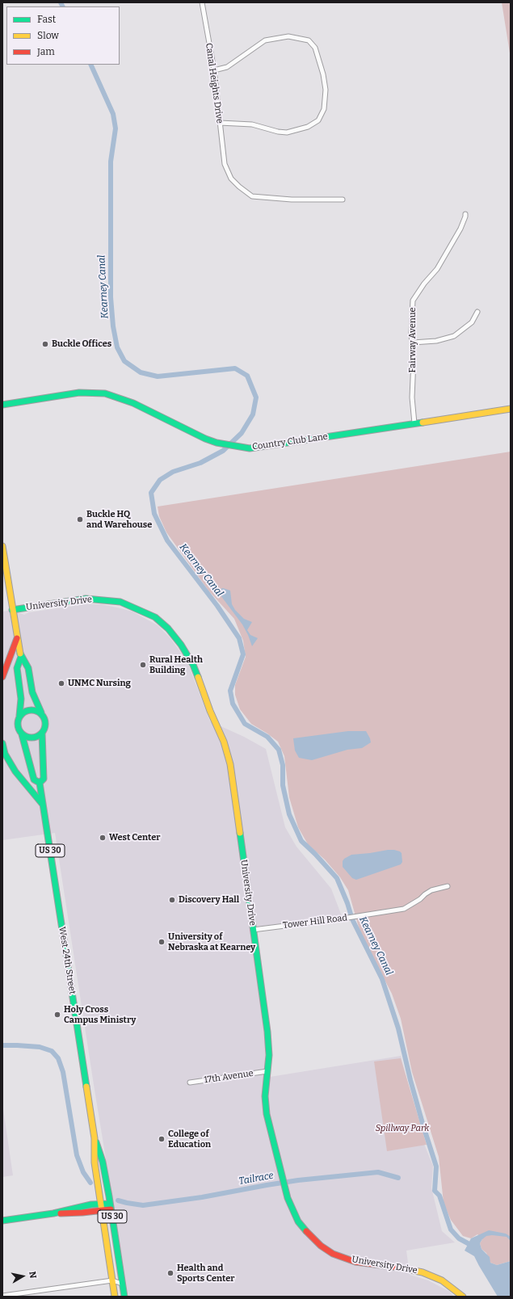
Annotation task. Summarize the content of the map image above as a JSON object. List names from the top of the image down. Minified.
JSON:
{"streets":{"street":["Canal Heights Drive","Fairway Avenue","Country Club Lane","University Drive","US 30","Tower Hill Road","West 24th Street","17th Avenue"]},"crossings":[["Fairway Avenue","Country Club Lane"],["University Drive","US 30"],["University Drive","Tower Hill Road"],["University Drive","17th Avenue"],["US 30","West 24th Street"]],"water":["Kearney Canal","Tailrace"],"parks":["Spillway Park"],"places":["Buckle Offices","Buckle HQ and Warehouse","Rural Health Building","UNMC Nursing","West Center","Discovery Hall","University of Nebraska at Kearney","Holy Cross Campus Ministry","College of Education","Health and Sports Center"],"legend":["Fast","Slow","Jam"],"north":"right"}
